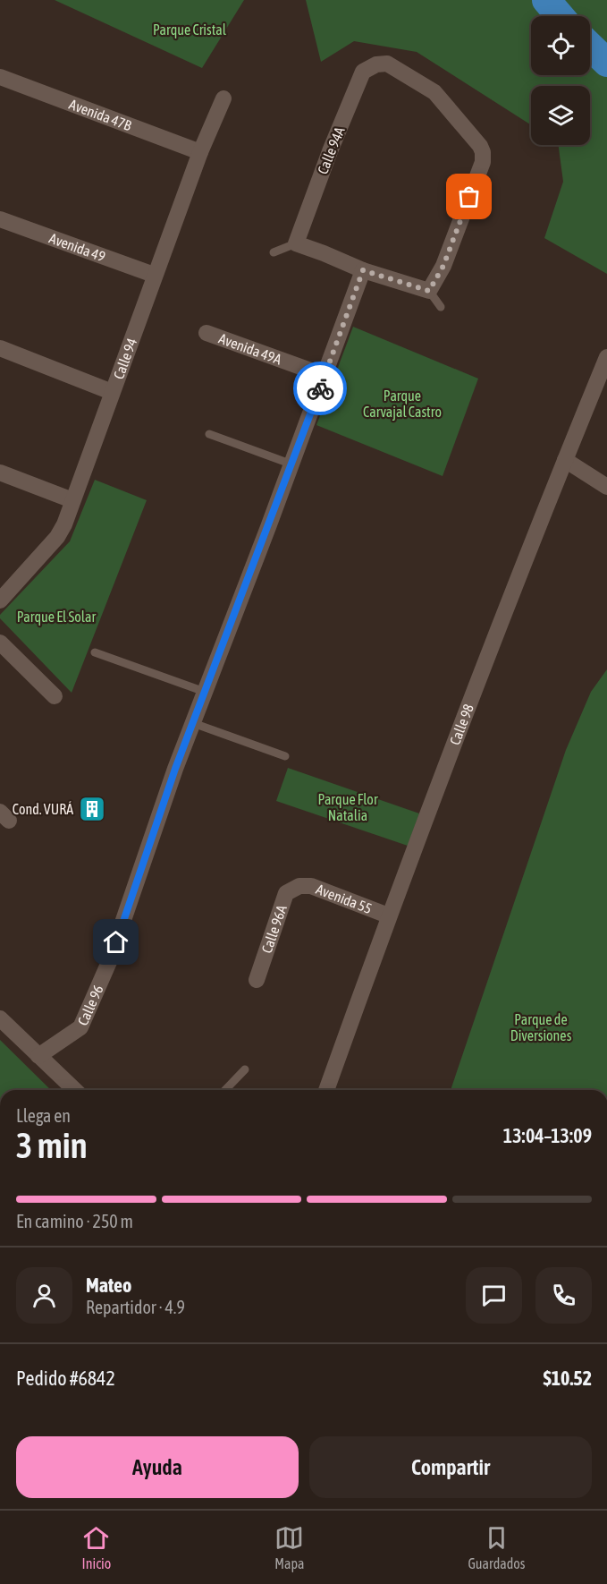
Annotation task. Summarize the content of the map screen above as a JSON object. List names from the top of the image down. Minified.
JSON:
{"streets":{"street":["Avenida 47B","Calle 94A","Avenida 49","Avenida 49A","Calle 94","Calle 98","Avenida 55","Calle 96A","Calle 96"]},"crossings":[["Avenida 47B","Calle 94"],["Avenida 49","Calle 94"],["Avenida 49A","Calle 96"],["Calle 98","Avenida 55"],["Avenida 55","Calle 96A"]],"parks":["Parque Cristal","Parque Carvajal Castro","Parque El Solar","Parque Flor Natalia","Parque de Diversiones"],"places":{"building":["Cond. VURÁ"]},"page":{"heading":["3 min","Llega en","13:04–13:09"],"panel":["Mateo","Repartidor · 4.9","Pedido #6842","$10.52"],"bar":"En camino · 250 m","buttons":["Ayuda","Compartir"],"tabs":["Inicio","Mapa","Guardados"]}}
